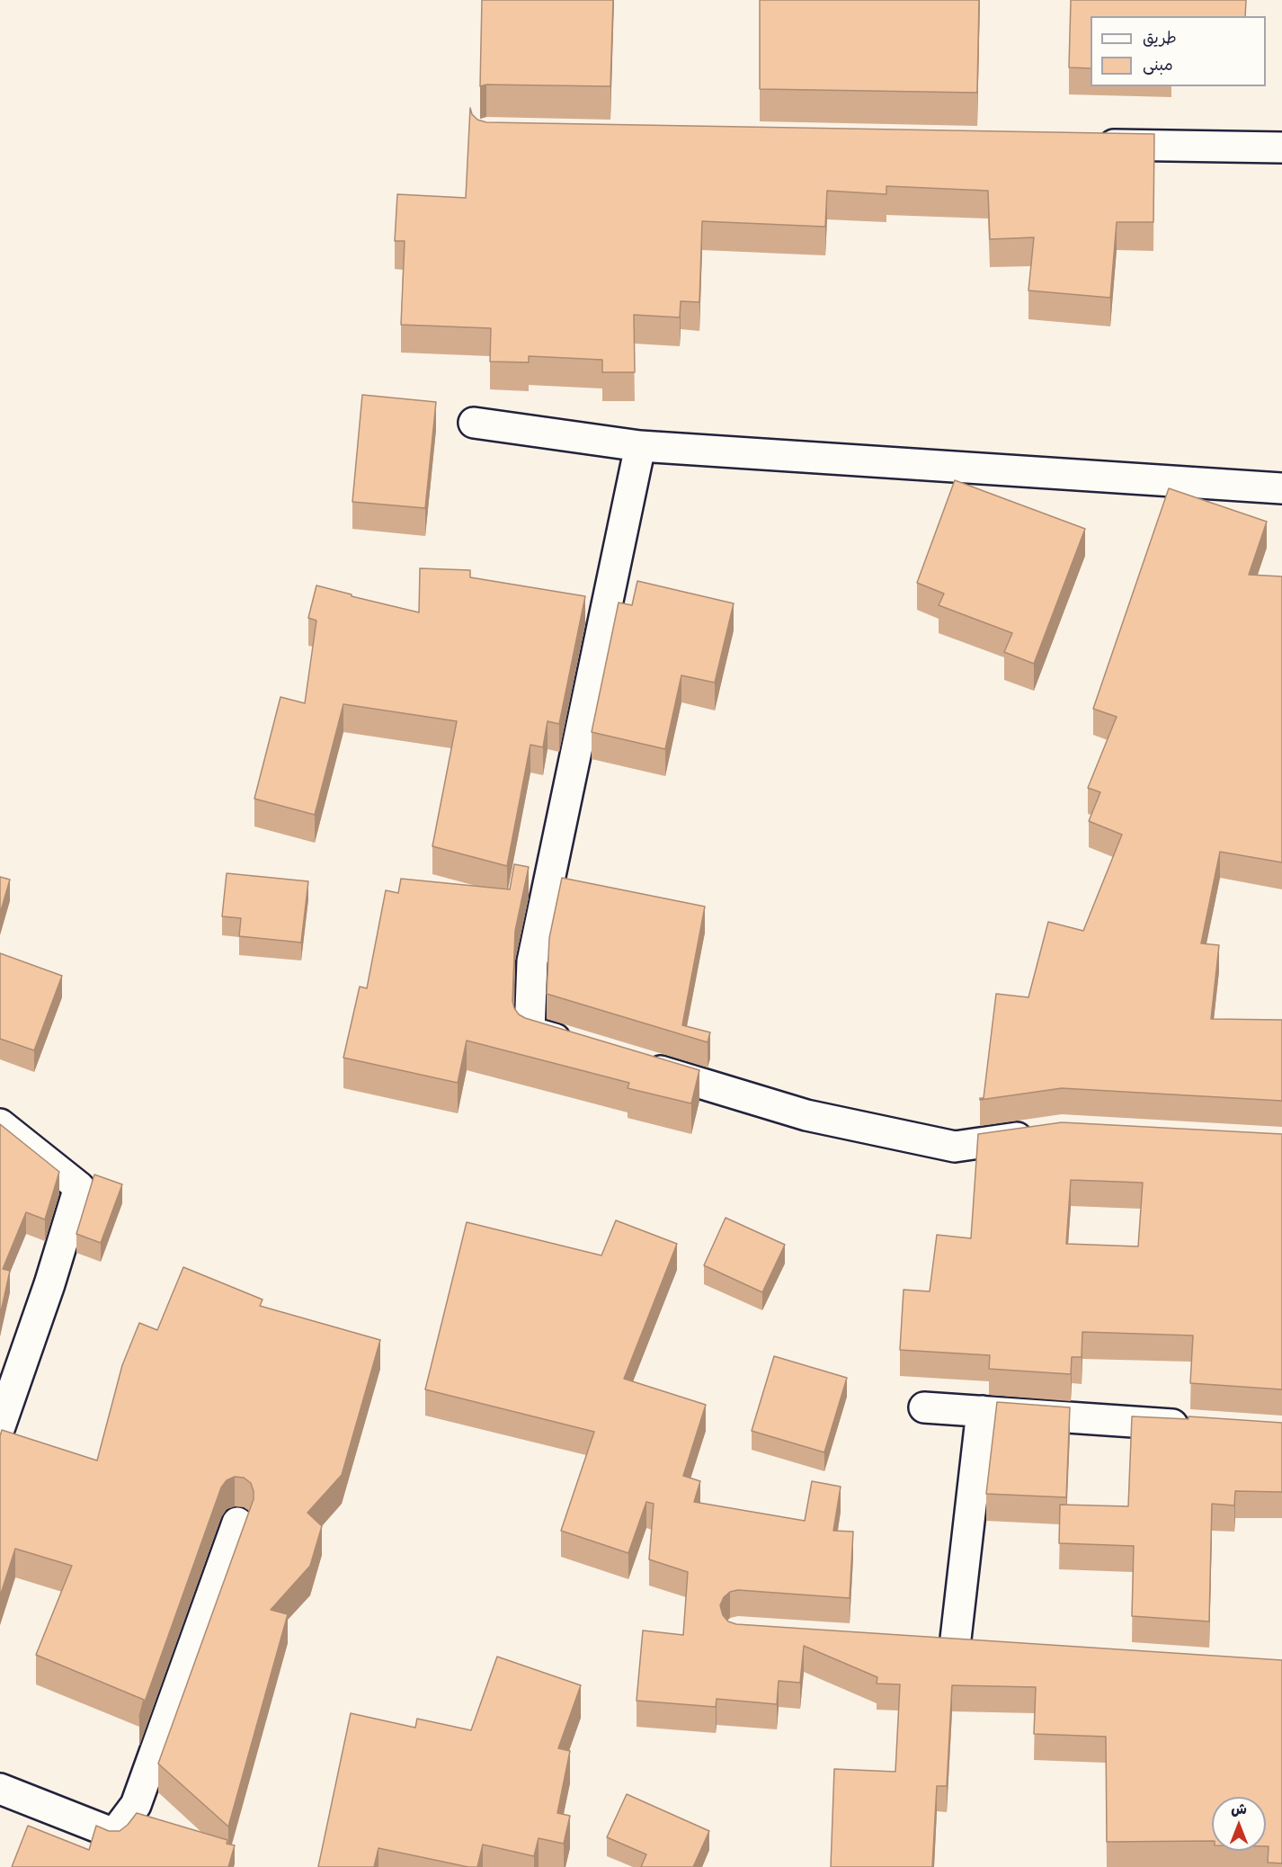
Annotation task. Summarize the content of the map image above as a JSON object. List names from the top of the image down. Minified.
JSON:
{"legend":["طريق","مبنى"],"north":"top"}
